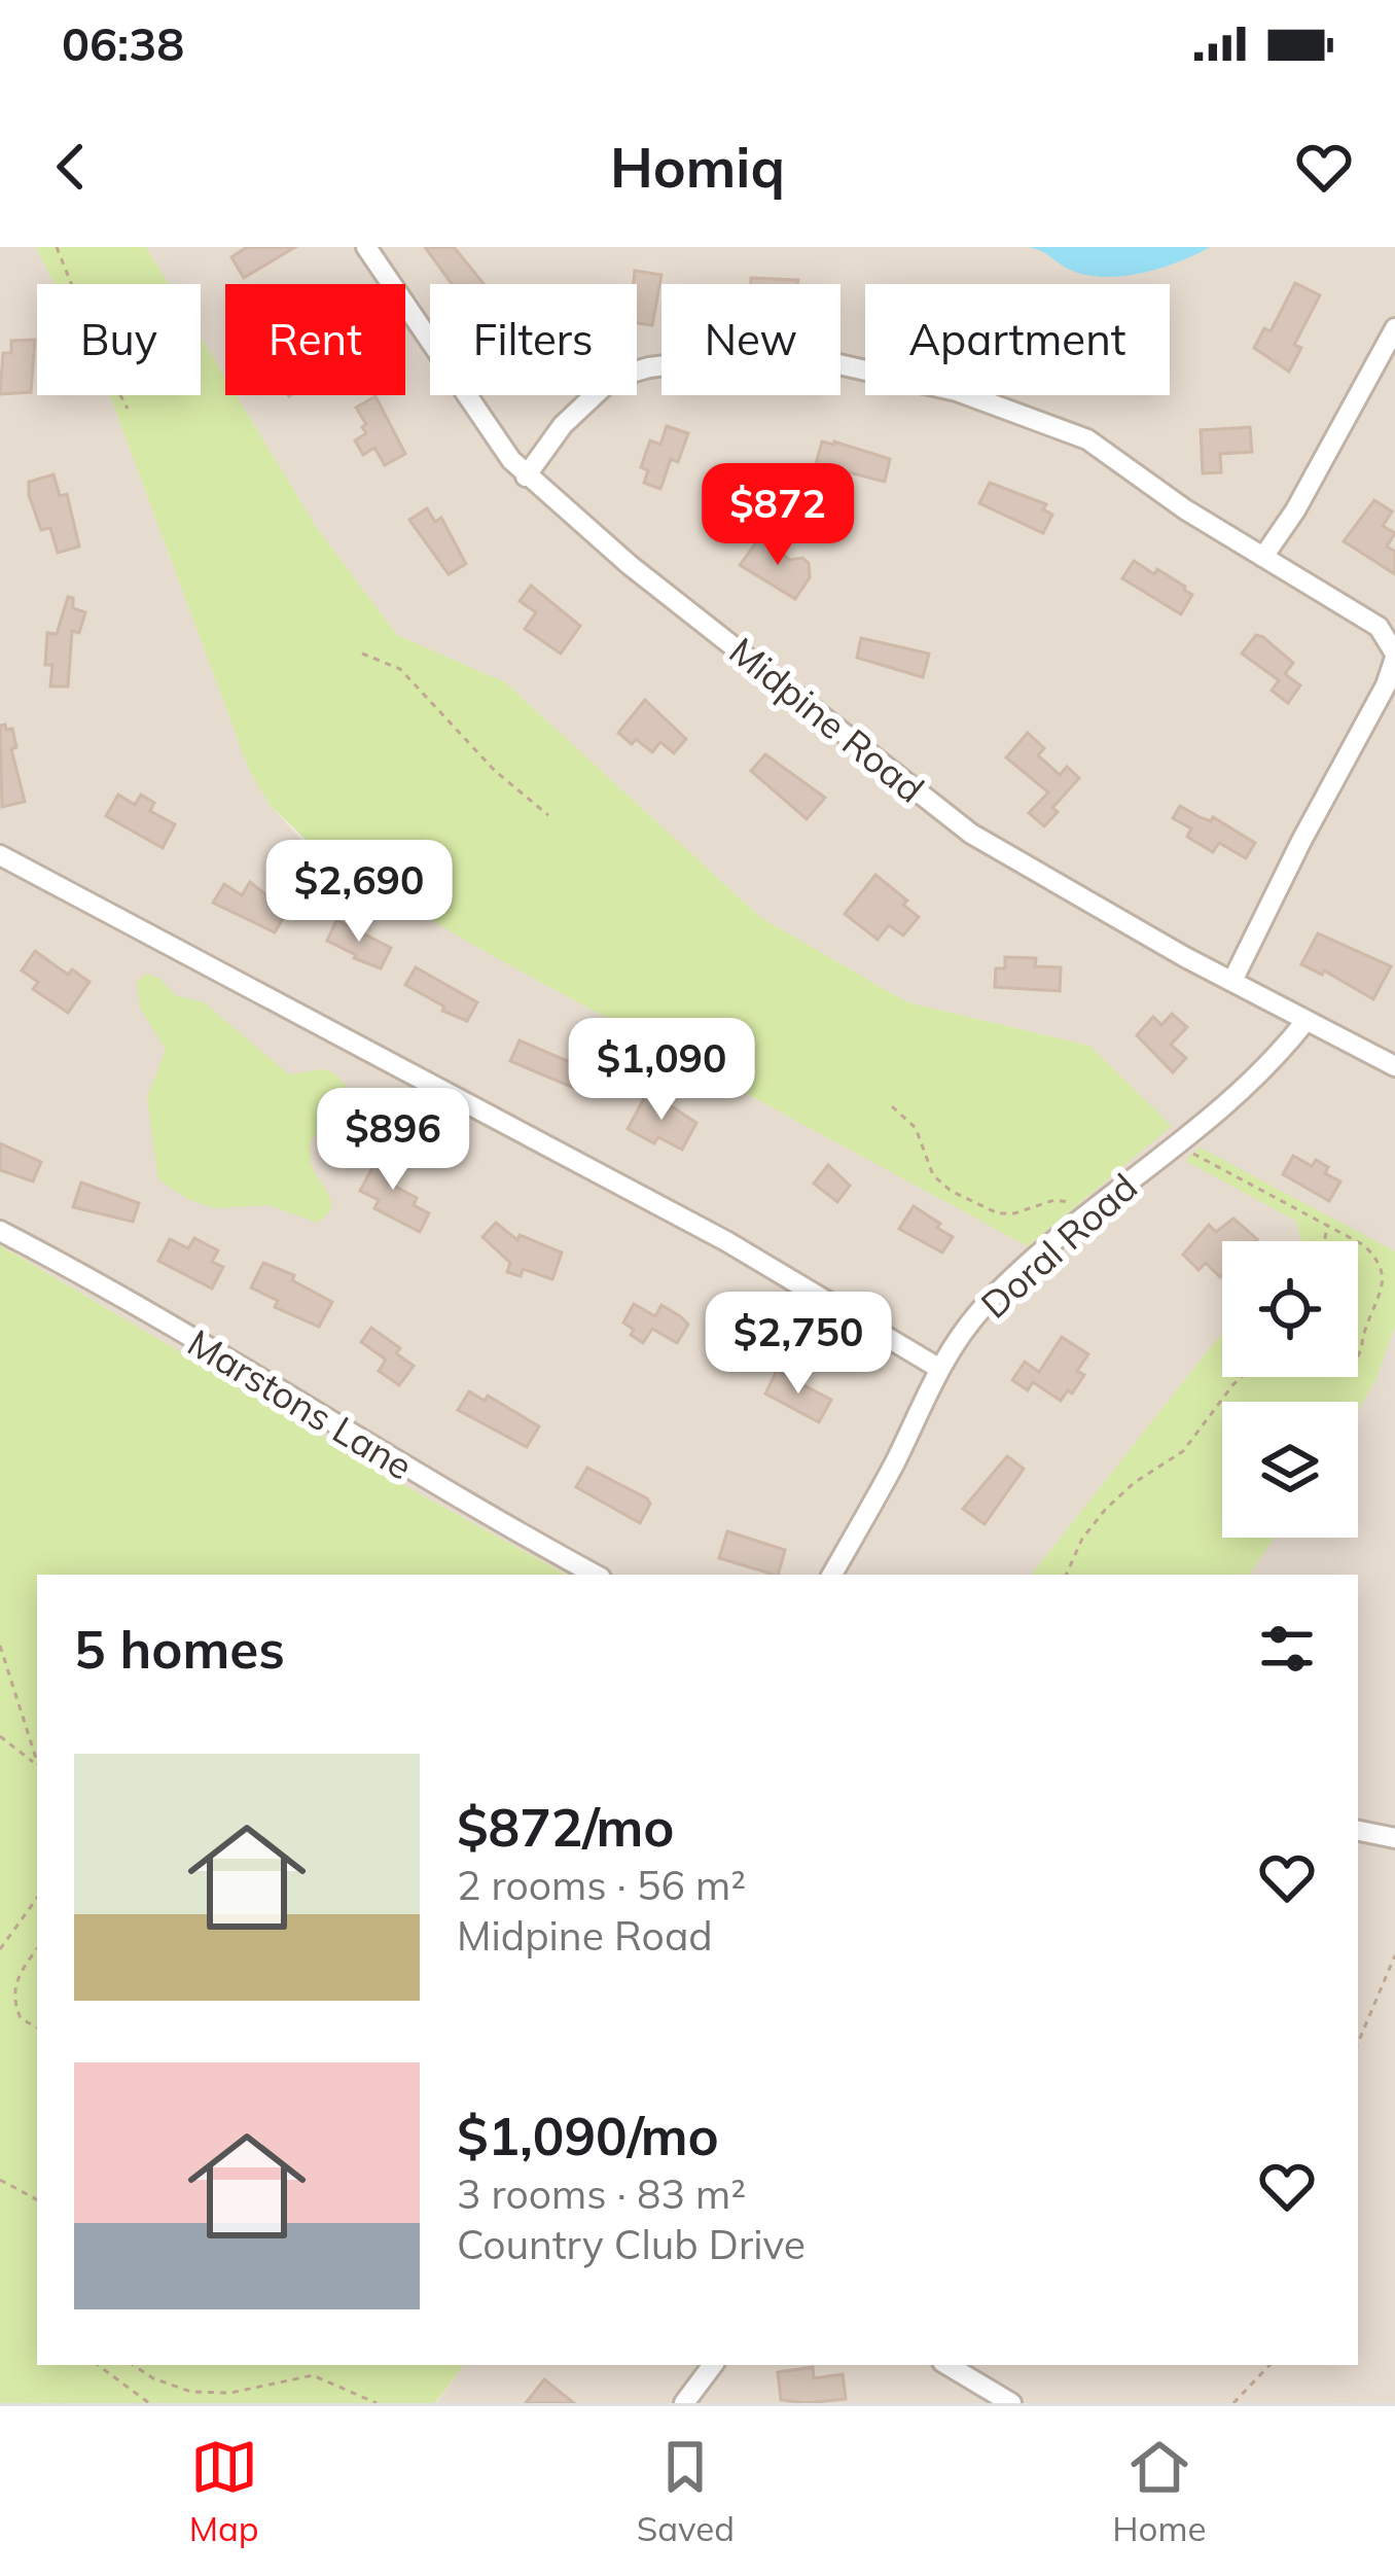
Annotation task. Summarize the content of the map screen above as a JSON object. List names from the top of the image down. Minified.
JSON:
{"streets":{"street":["Midpine Road","Doral Road","Marstons Lane"]},"crossings":[["Midpine Road","Doral Road"]],"page":{"status":"06:38","header":"Homiq","chip":["Buy","Rent","Filters","New","Apartment"],"price":["$872","$2,690","$1,090","$896","$2,750"],"heading":"5 homes","list":[{"name":"$872/mo","note":"2 rooms · 56 m² · Midpine Road"},{"name":"$1,090/mo","note":"3 rooms · 83 m² · Country Club Drive"}],"tabs":["Map","Saved","Home"]}}
